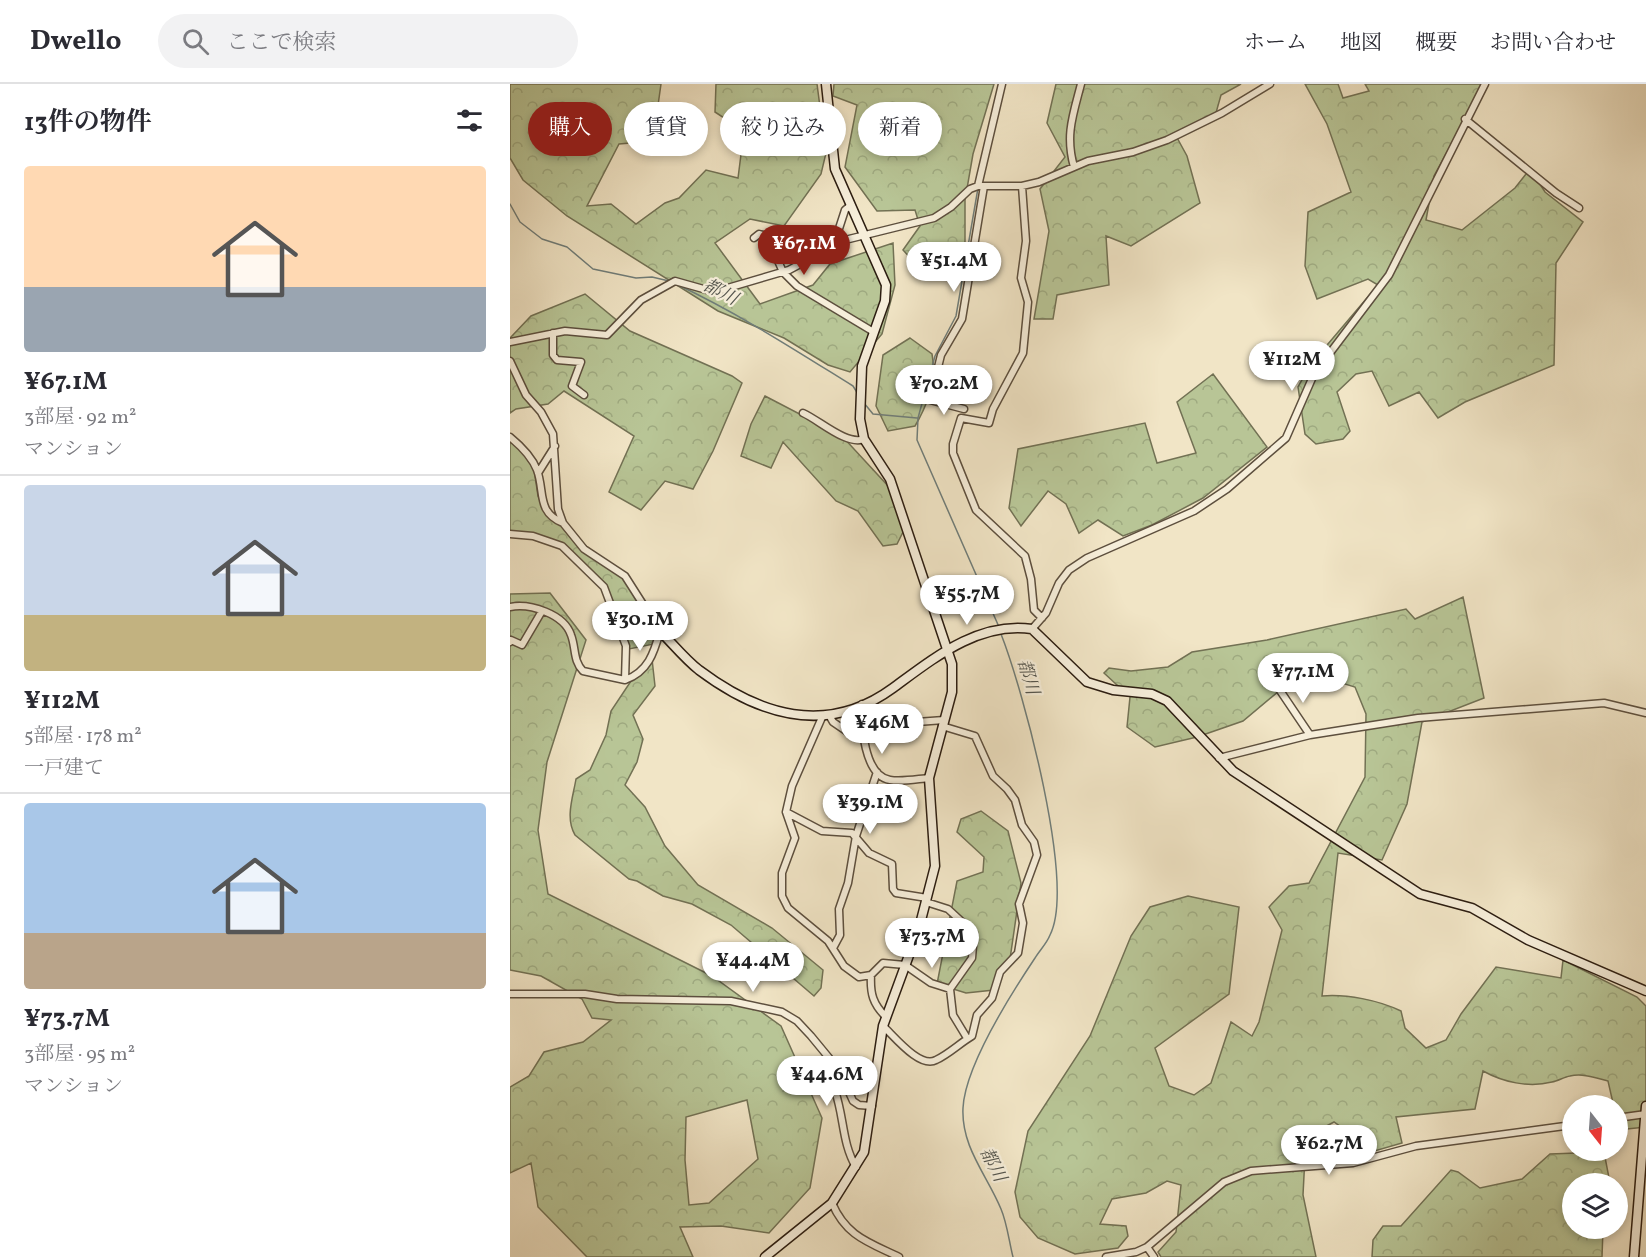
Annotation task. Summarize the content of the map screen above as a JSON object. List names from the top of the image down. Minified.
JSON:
{"water":["都川"],"north":"bottom","page":{"header":"Dwello","search":"ここで検索","nav":["ホーム","地図","概要","お問い合わせ"],"heading":"13件の物件","chip":["購入","賃貸","絞り込み","新着"],"list":[{"name":"¥67.1M","note":"3部屋 · 92 m² · マンション"},{"name":"¥112M","note":"5部屋 · 178 m² · 一戸建て"},{"name":"¥73.7M","note":"3部屋 · 95 m² · マンション"}],"price":["¥67.1M","¥51.4M","¥112M","¥70.2M","¥55.7M","¥30.1M","¥77.1M","¥46M","¥39.1M","¥73.7M","¥44.4M","¥44.6M","¥62.7M"]}}
